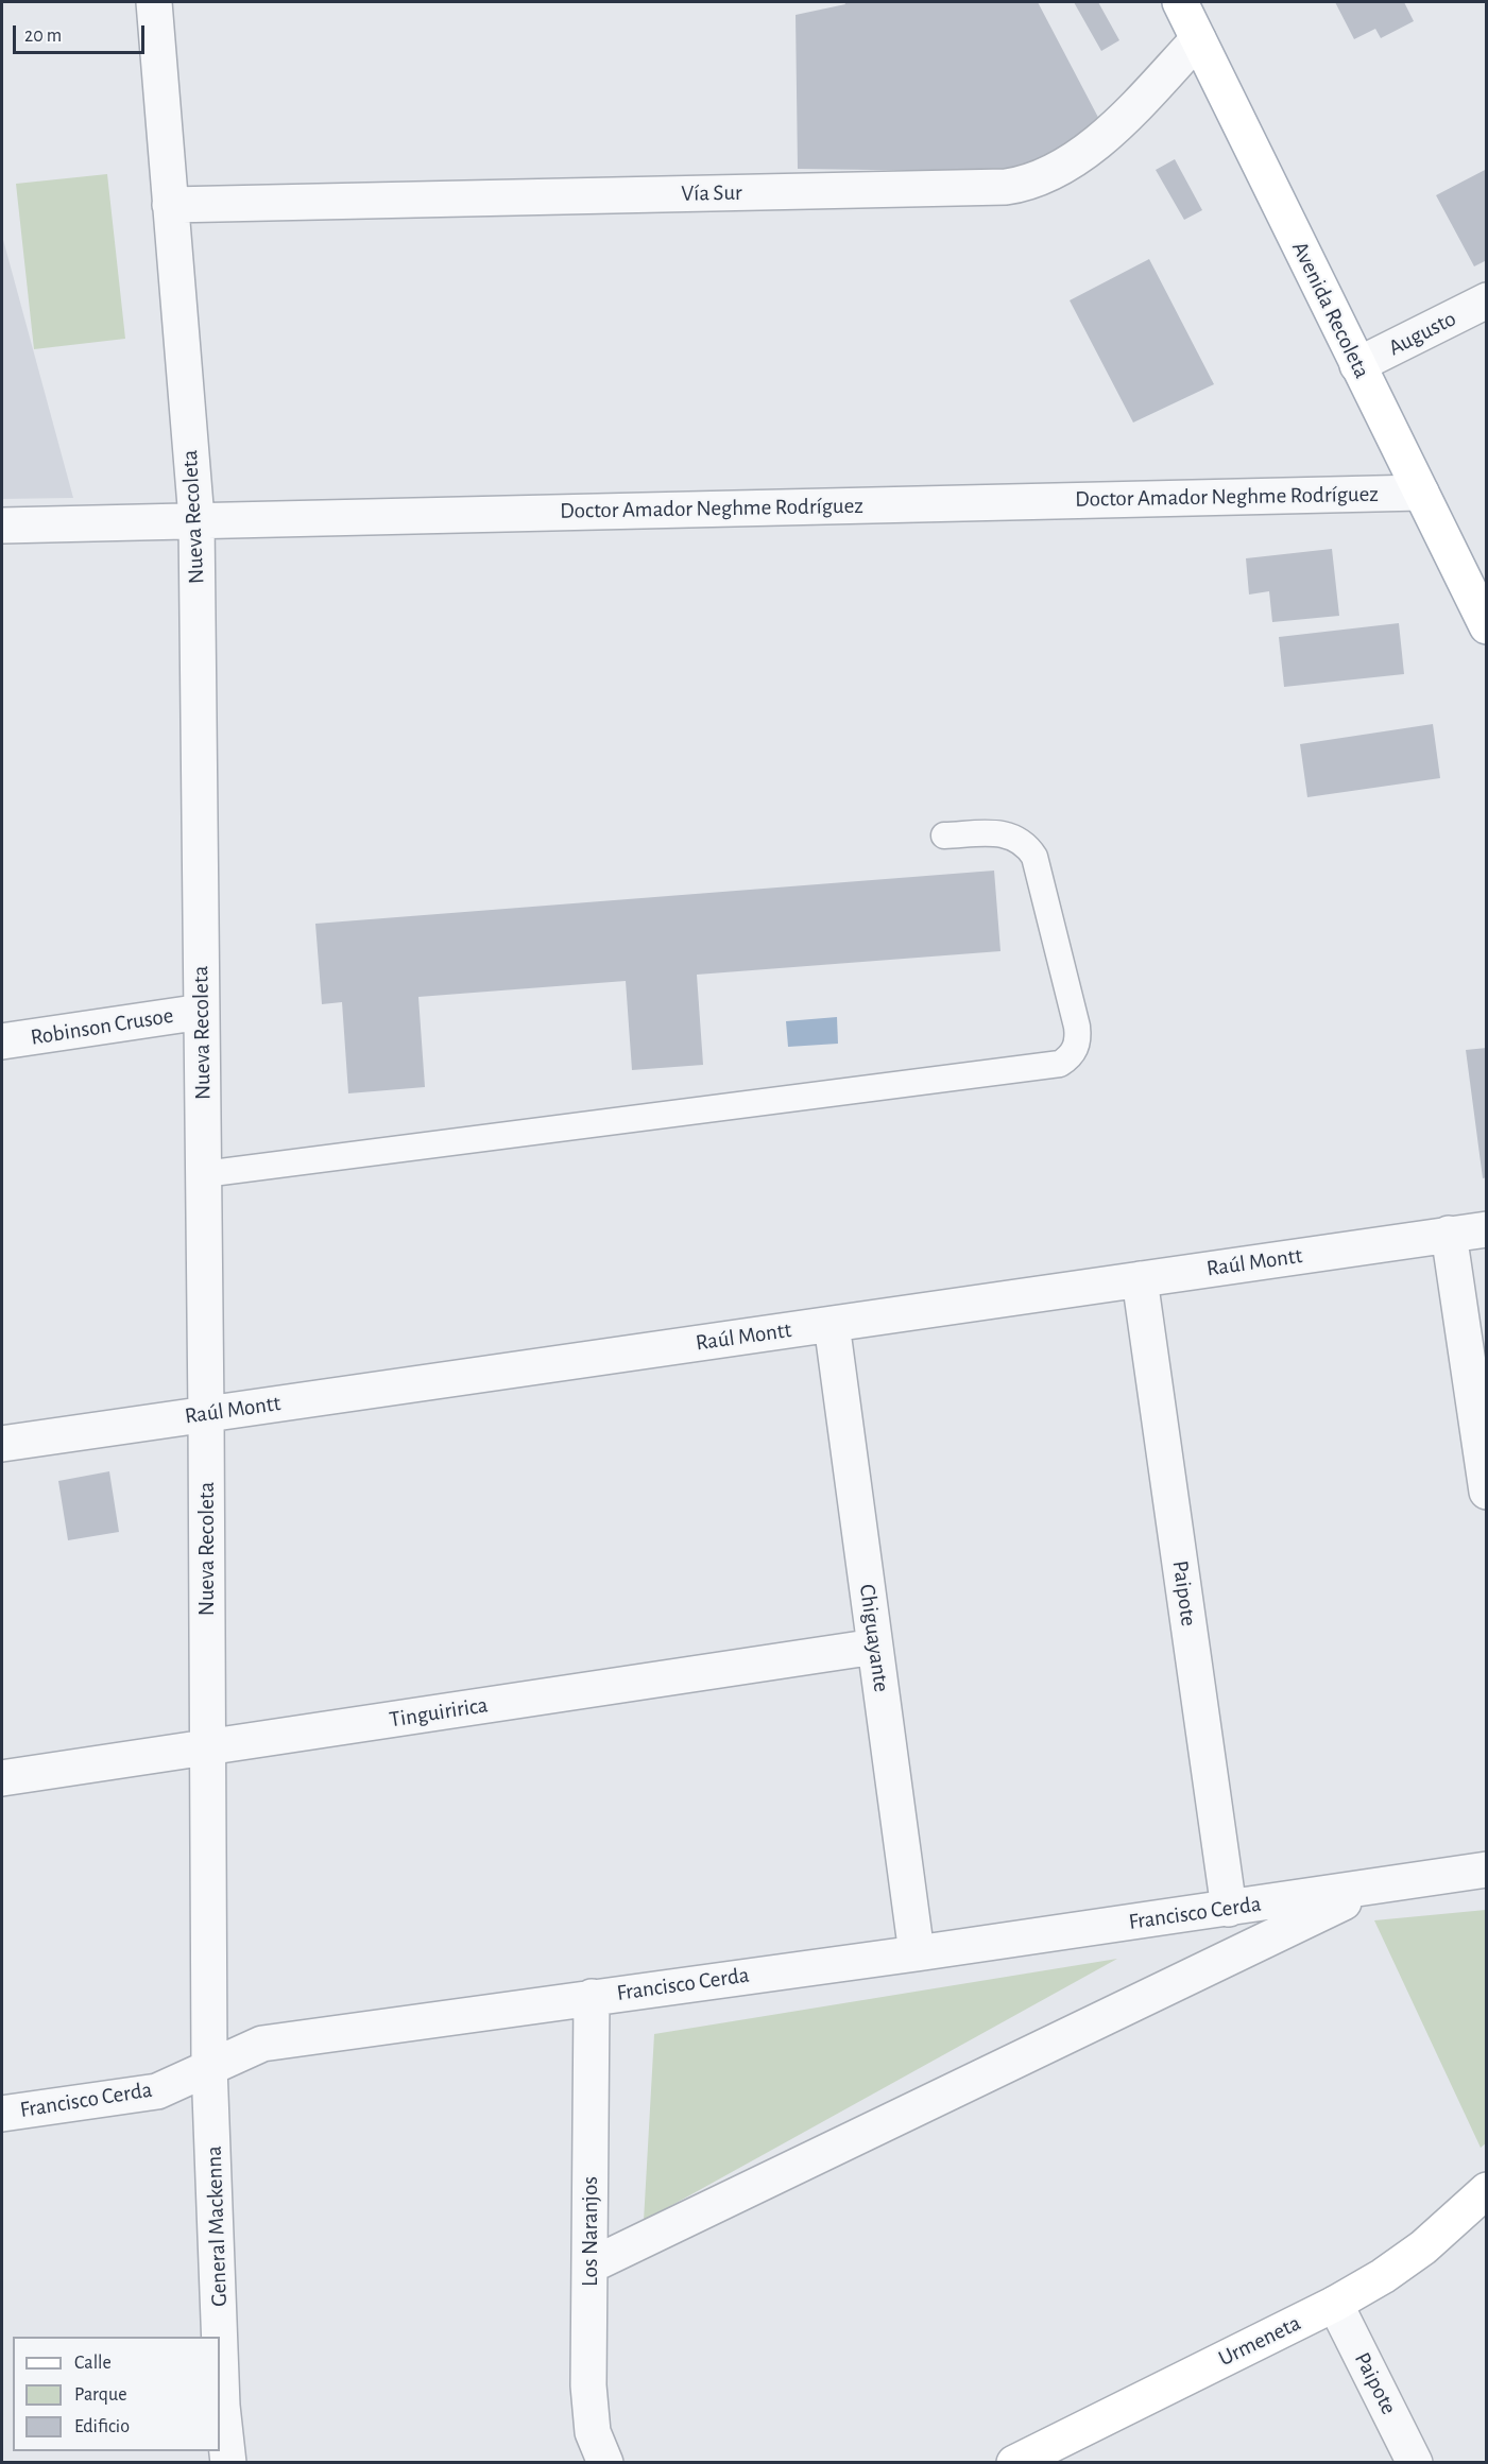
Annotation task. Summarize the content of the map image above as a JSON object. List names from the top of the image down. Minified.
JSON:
{"streets":{"main road":["Avenida Recoleta","Urmeneta"],"street":["Vía Sur","Augusto","Doctor Amador Neghme Rodríguez","Nueva Recoleta","Robinson Crusoe","Raúl Montt","Paipote","Chiguayante","Tinguiririca","Francisco Cerda","General Mackenna","Los Naranjos"]},"crossings":[["Vía Sur","Avenida Recoleta"],["Vía Sur","Nueva Recoleta"],["Avenida Recoleta","Augusto"],["Avenida Recoleta","Doctor Amador Neghme Rodríguez"],["Doctor Amador Neghme Rodríguez","Nueva Recoleta"],["Nueva Recoleta","Robinson Crusoe"],["Nueva Recoleta","Raúl Montt"],["Nueva Recoleta","Tinguiririca"],["Nueva Recoleta","Francisco Cerda"],["Nueva Recoleta","General Mackenna"],["Raúl Montt","Paipote"],["Raúl Montt","Chiguayante"],["Paipote","Francisco Cerda"],["Paipote","Urmeneta"],["Chiguayante","Tinguiririca"],["Chiguayante","Francisco Cerda"],["Francisco Cerda","General Mackenna"],["Francisco Cerda","Los Naranjos"]],"legend":["Calle","Parque","Edificio"],"scale_bar":"20 m"}
